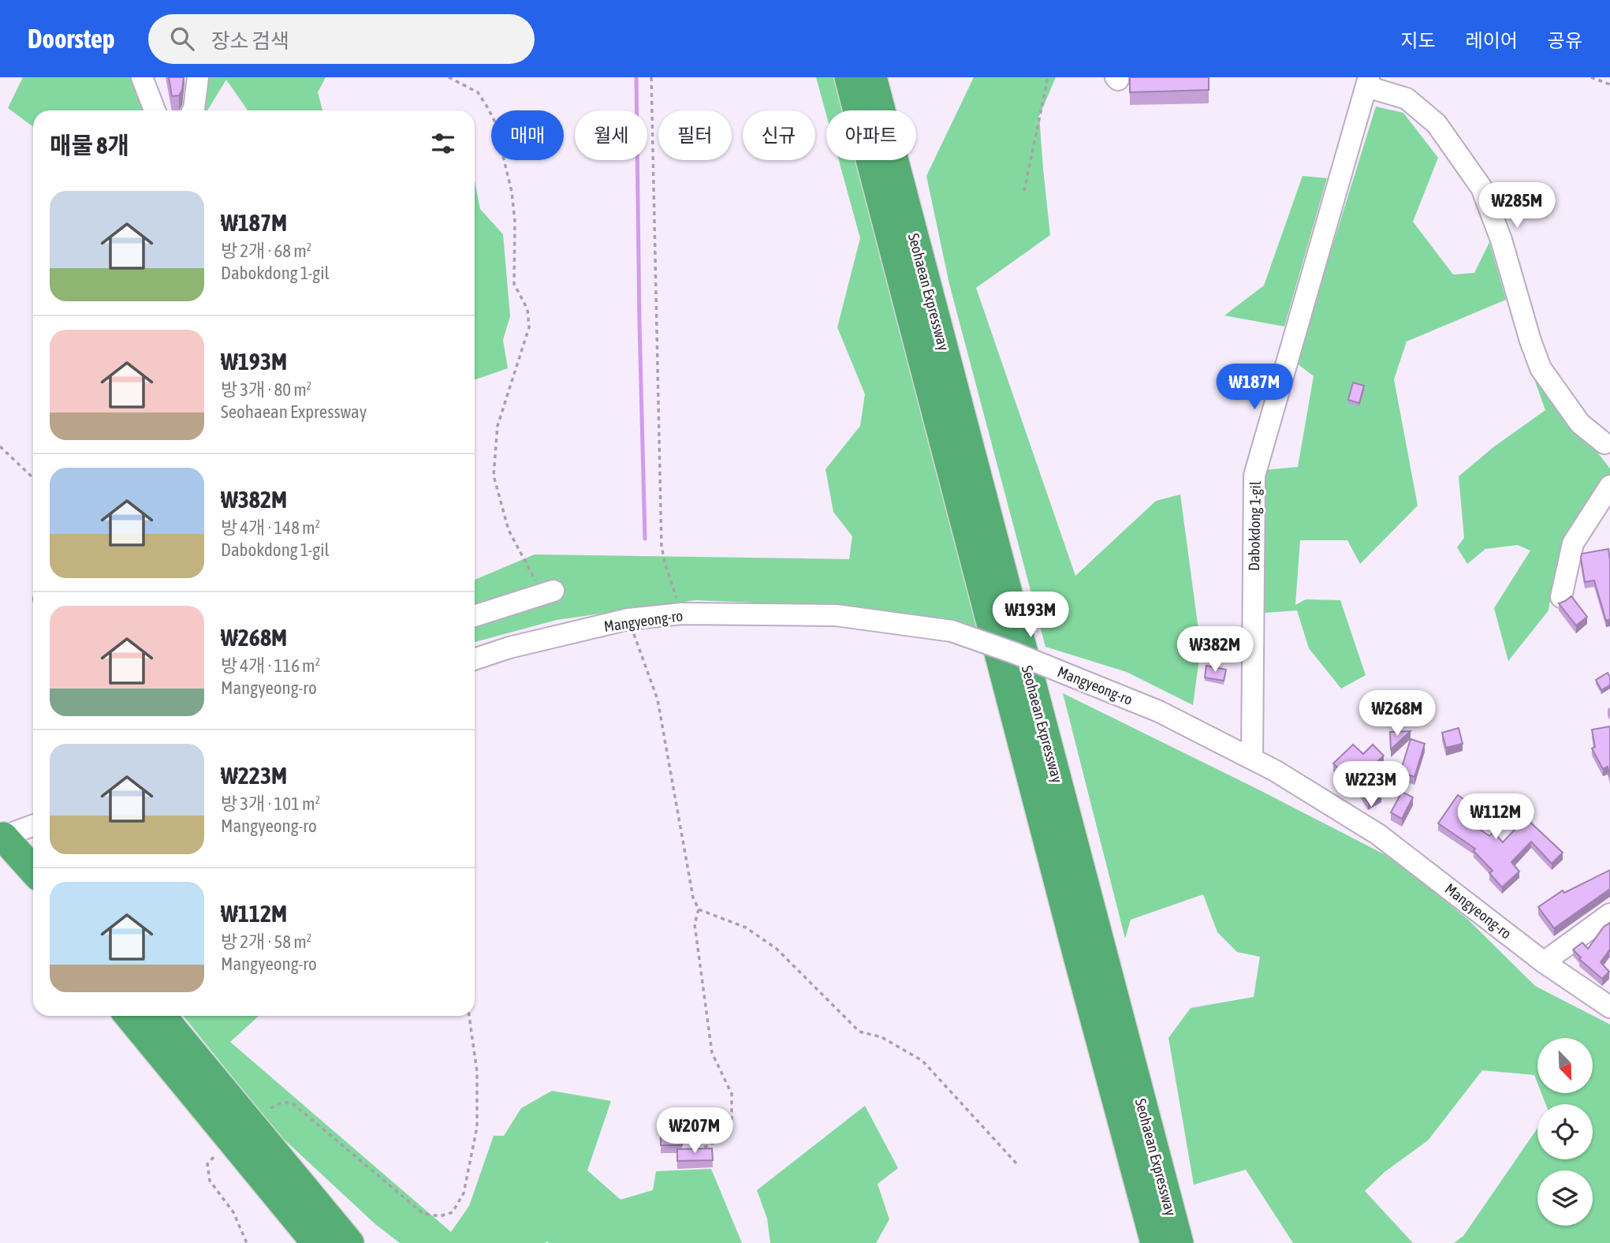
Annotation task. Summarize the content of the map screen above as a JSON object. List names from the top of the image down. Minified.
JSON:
{"streets":{"highway":["Seohaean Expressway"],"street":["Dabokdong 1-gil","Mangyeong-ro"]},"crossings":[["Dabokdong 1-gil","Mangyeong-ro"]],"north":"bottom right","page":{"header":"Doorstep","search":"장소 검색","nav":["지도","레이어","공유"],"chip":["매매","월세","필터","신규","아파트"],"heading":"매물 8개","list":[{"name":"₩187M","note":"방 2개 · 68 m² · Dabokdong 1-gil"},{"name":"₩193M","note":"방 3개 · 80 m² · Seohaean Expressway"},{"name":"₩382M","note":"방 4개 · 148 m² · Dabokdong 1-gil"},{"name":"₩268M","note":"방 4개 · 116 m² · Mangyeong-ro"},{"name":"₩223M","note":"방 3개 · 101 m² · Mangyeong-ro"},{"name":"₩112M","note":"방 2개 · 58 m² · Mangyeong-ro"}],"price":["₩285M","₩187M","₩193M","₩382M","₩268M","₩223M","₩112M","₩207M"]}}
